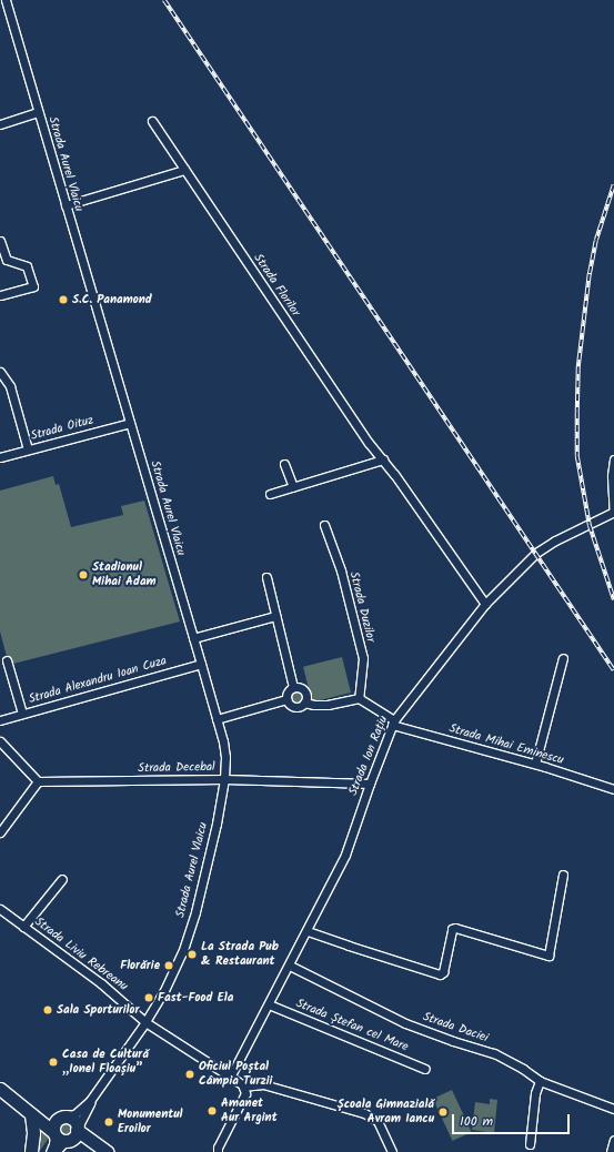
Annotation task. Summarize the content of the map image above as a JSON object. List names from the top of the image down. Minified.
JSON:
{"streets":{"street":["Strada Aurel Vlaicu","Strada Florilor","Strada Oituz","Strada Duzilor","Strada Alexandru Ioan Cuza","Strada Mihai Eminescu","Strada Ion Rațiu","Strada Decebal","Strada Liviu Rebreanu","Strada Ștefan cel Mare","Strada Daciei"]},"crossings":[["Strada Aurel Vlaicu","Strada Oituz"],["Strada Aurel Vlaicu","Strada Alexandru Ioan Cuza"],["Strada Aurel Vlaicu","Strada Decebal"],["Strada Aurel Vlaicu","Strada Liviu Rebreanu"],["Strada Florilor","Strada Ion Rațiu"],["Strada Duzilor","Strada Mihai Eminescu"],["Strada Mihai Eminescu","Strada Ion Rațiu"],["Strada Ion Rațiu","Strada Decebal"],["Strada Ion Rațiu","Strada Liviu Rebreanu"],["Strada Ion Rațiu","Strada Ștefan cel Mare"],["Strada Ion Rațiu","Strada Daciei"]],"places":["S.C. Panamond","Stadionul Mihai Adam","La Strada Pub & Restaurant","Florărie","Fast-Food Ela","Sala Sporturilor","Casa de Cultură „Ionel Floașiu”","Oficiul Poștal Câmpia Turzii","Amanet Aur Argint","Școala Gimnazială Avram Iancu","Monumentul Eroilor"],"scale_bar":"100 m"}
